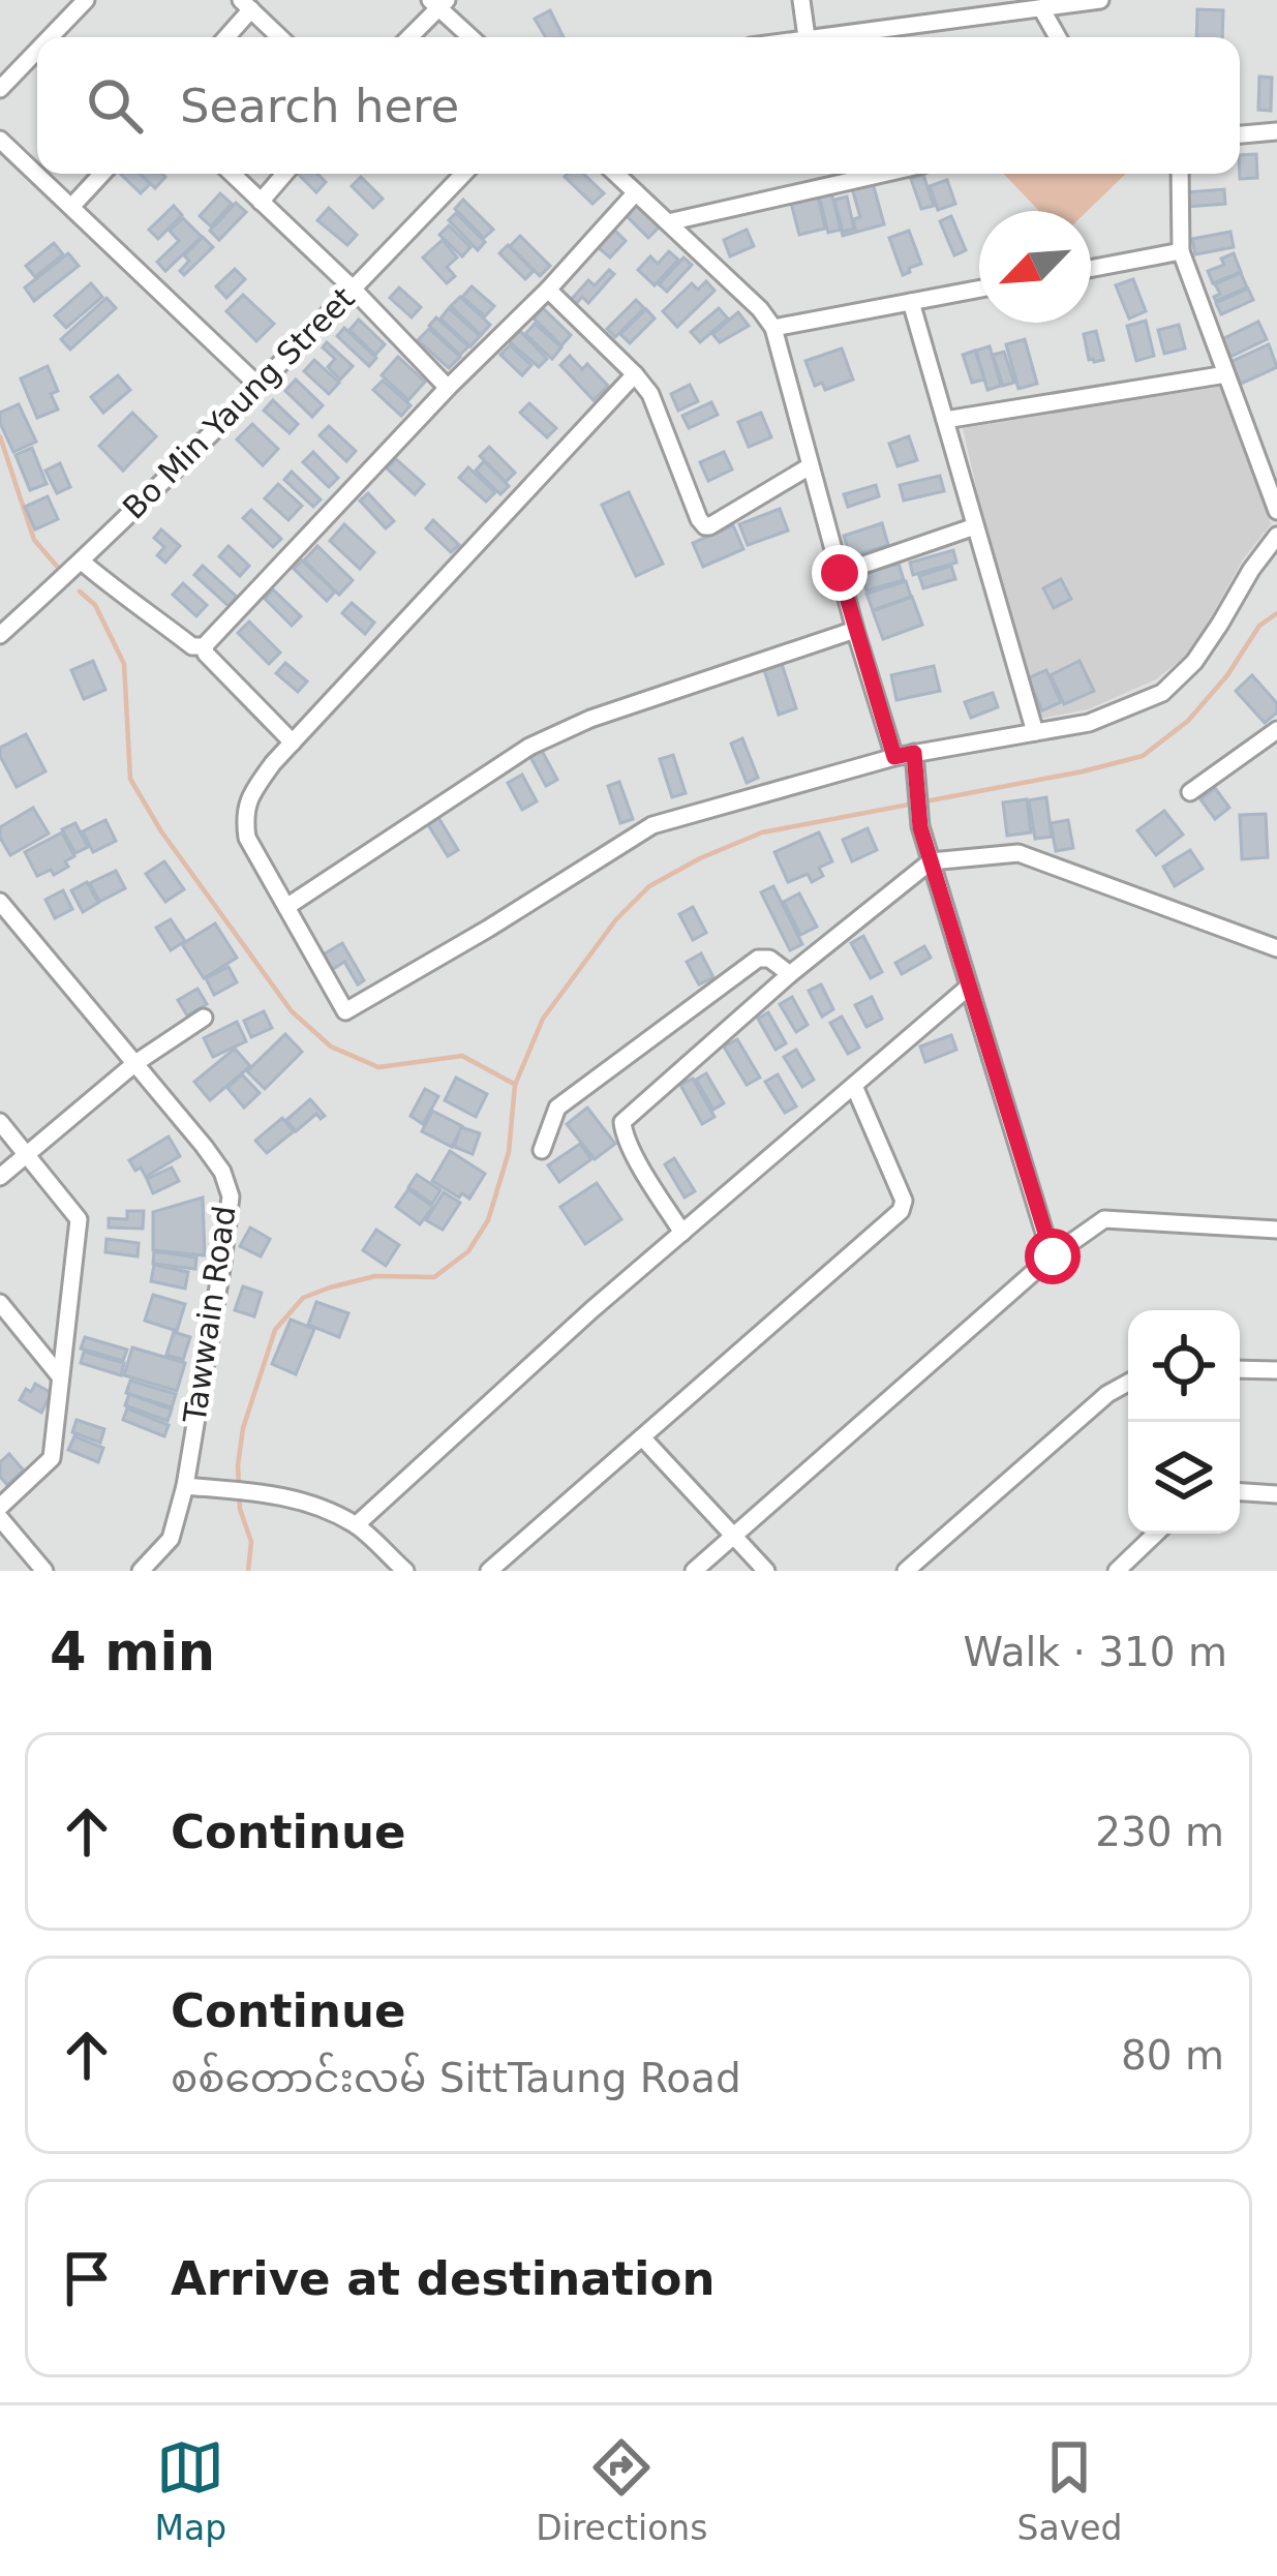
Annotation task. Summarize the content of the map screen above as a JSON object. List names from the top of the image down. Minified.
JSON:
{"streets":{"street":["Bo Min Yaung Street","Tawwain Road"]},"north":"bottom left","page":{"search":"Search here","heading":["4 min","Walk · 310 m"],"list":[["Continue","230 m"],["Continue","စစ်တောင်းလမ် SittTaung Road","80 m"],"Arrive at destination"],"nav":["Map","Directions","Saved"]}}
